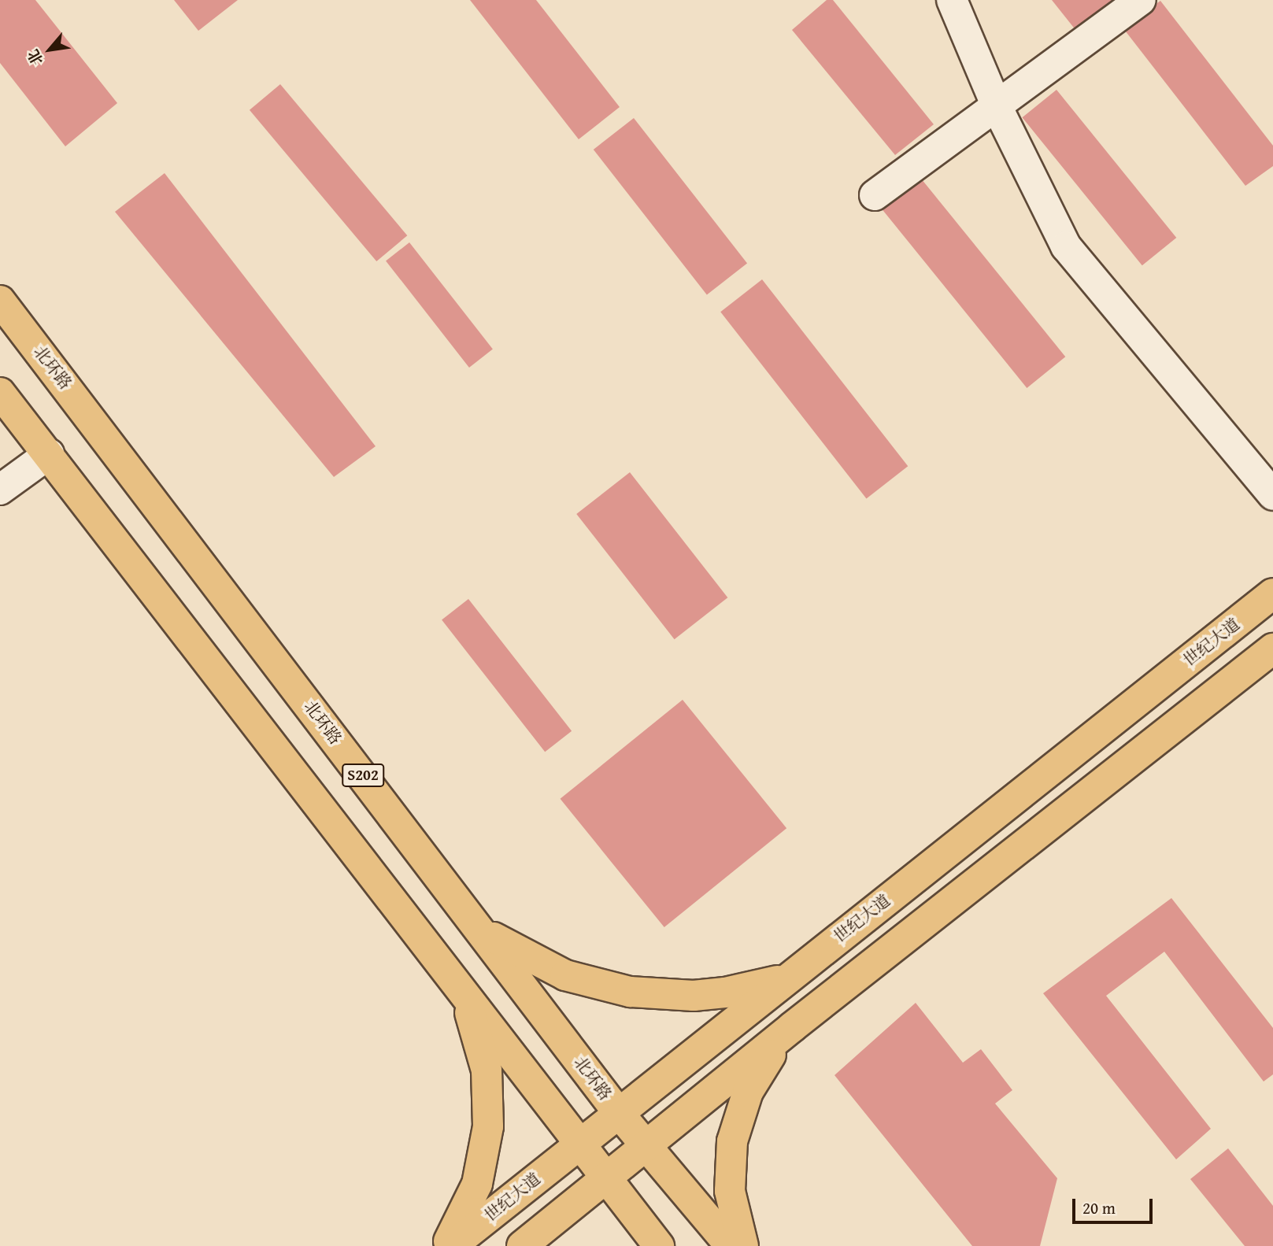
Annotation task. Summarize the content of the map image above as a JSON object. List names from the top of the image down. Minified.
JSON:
{"streets":{"main road":["北环路","世纪大道","S202"]},"crossings":[["北环路","世纪大道"]],"scale_bar":"20 m","north":"bottom left"}
